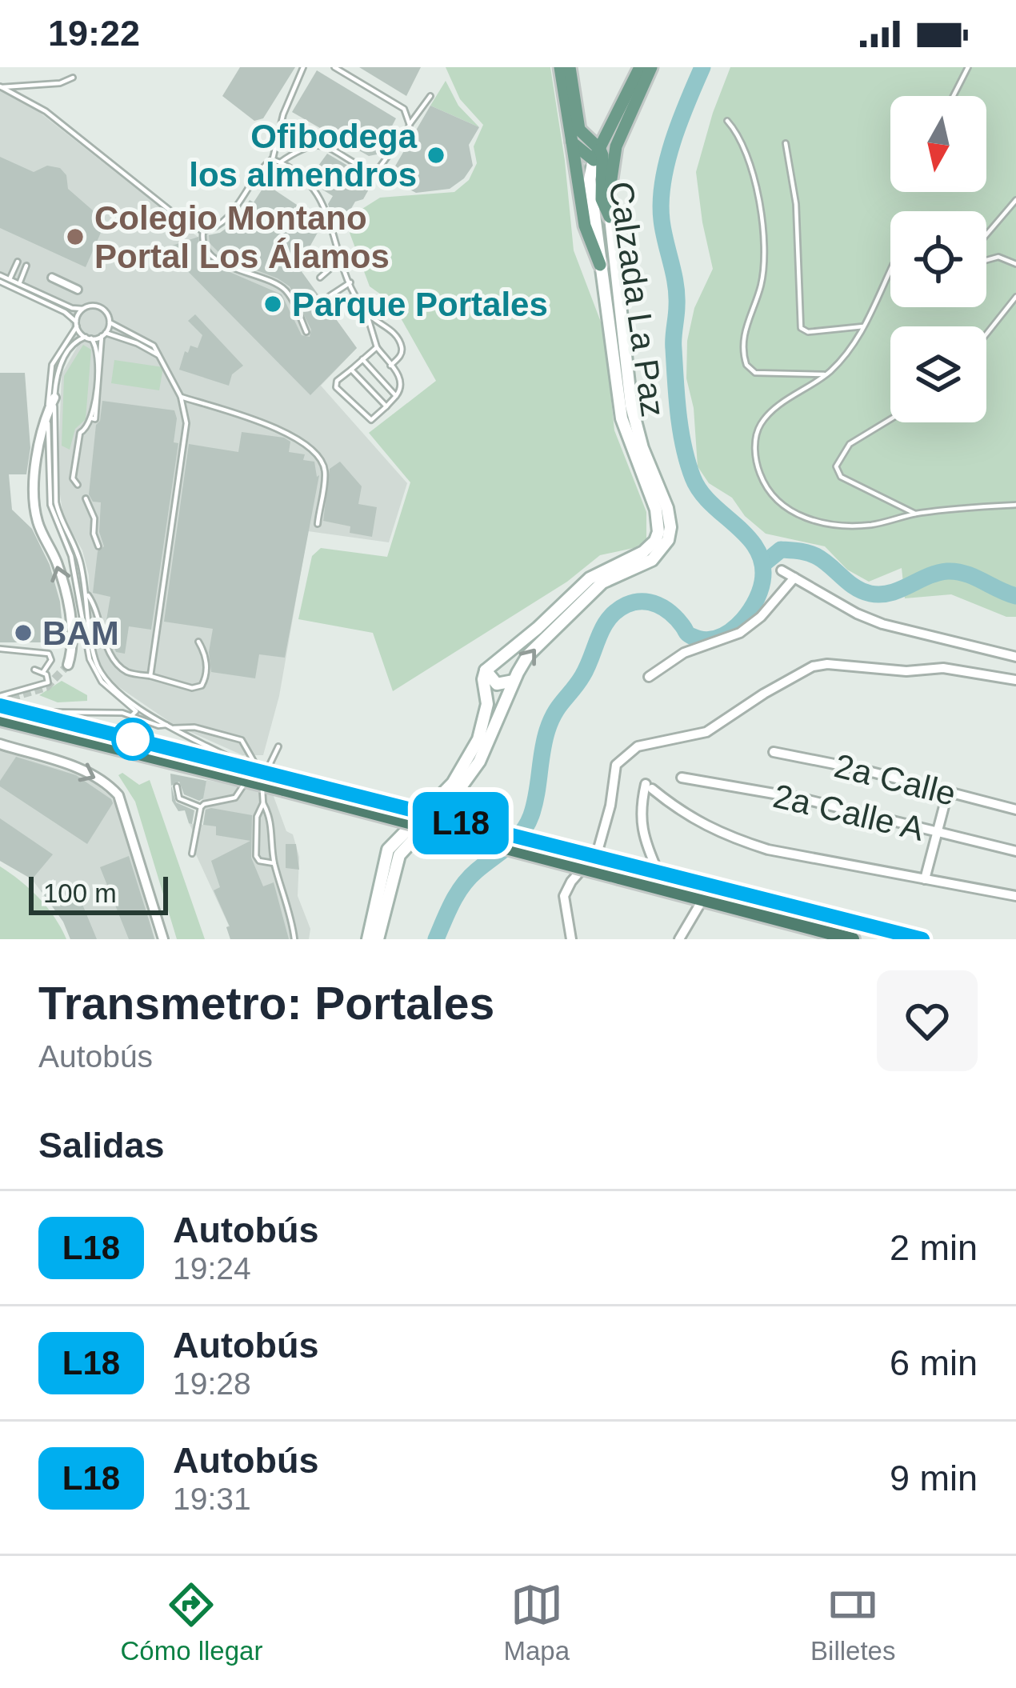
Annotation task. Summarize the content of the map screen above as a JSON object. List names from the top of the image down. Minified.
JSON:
{"streets":{"main road":["Calzada La Paz"],"street":["2a Calle","2a Calle A"]},"places":["Ofibodega los almendros","Colegio Montano Portal Los Álamos","Parque Portales","BAM"],"lines":["bus line L18"],"scale_bar":"100 m","north":"bottom","page":{"status":"19:22","on_map":"L18","scale":"100 m","heading":[["Transmetro: Portales","Autobús"],"Salidas"],"list":[{"mark":"L18","name":"Autobús","note":"19:24","value":"2 min"},{"mark":"L18","name":"Autobús","note":"19:28","value":"6 min"},{"mark":"L18","name":"Autobús","note":"19:31","value":"9 min"}],"tabs":["Cómo llegar","Mapa","Billetes"]}}
